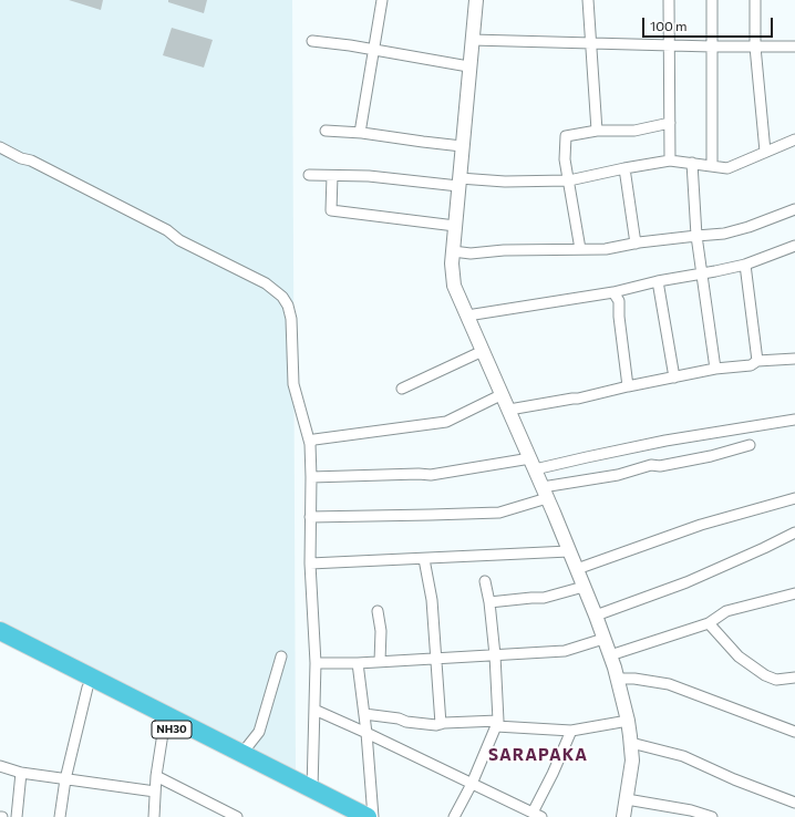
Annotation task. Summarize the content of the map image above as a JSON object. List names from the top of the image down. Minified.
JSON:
{"streets":{"highway":["NH30"]},"districts":["SARAPAKA"],"scale_bar":"100 m"}
